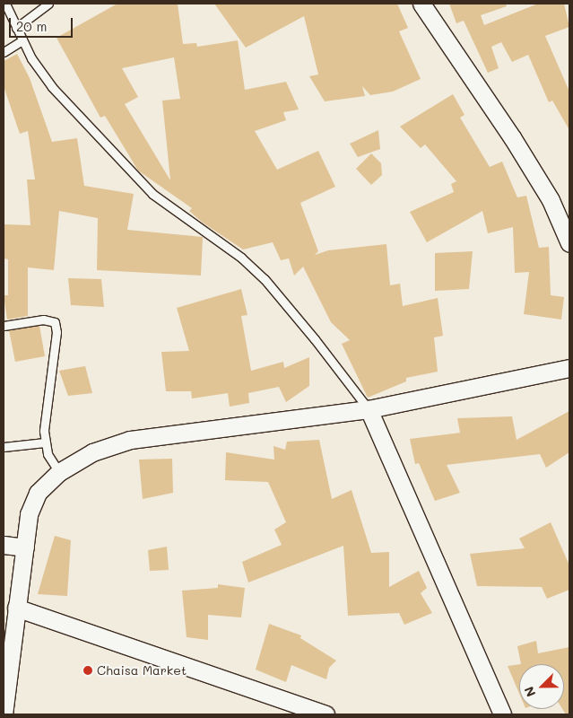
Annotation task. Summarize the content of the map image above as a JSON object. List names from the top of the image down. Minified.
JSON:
{"places":["Chaisa Market"],"scale_bar":"20 m","north":"bottom left"}
